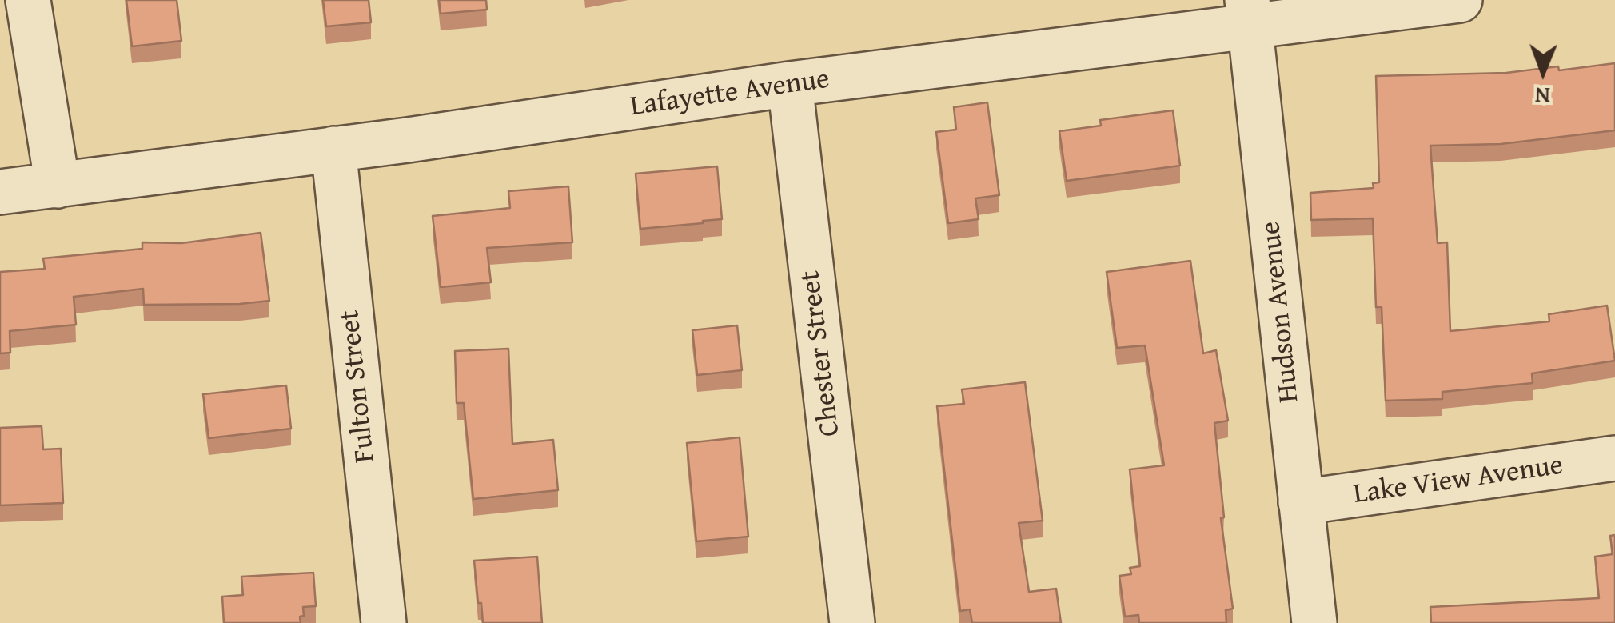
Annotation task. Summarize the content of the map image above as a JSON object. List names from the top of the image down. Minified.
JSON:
{"streets":{"street":["Lafayette Avenue","Hudson Avenue","Chester Street","Fulton Street","Lake View Avenue"]},"crossings":[["Lafayette Avenue","Hudson Avenue"],["Lafayette Avenue","Chester Street"],["Lafayette Avenue","Fulton Street"],["Hudson Avenue","Lake View Avenue"]],"north":"bottom"}
